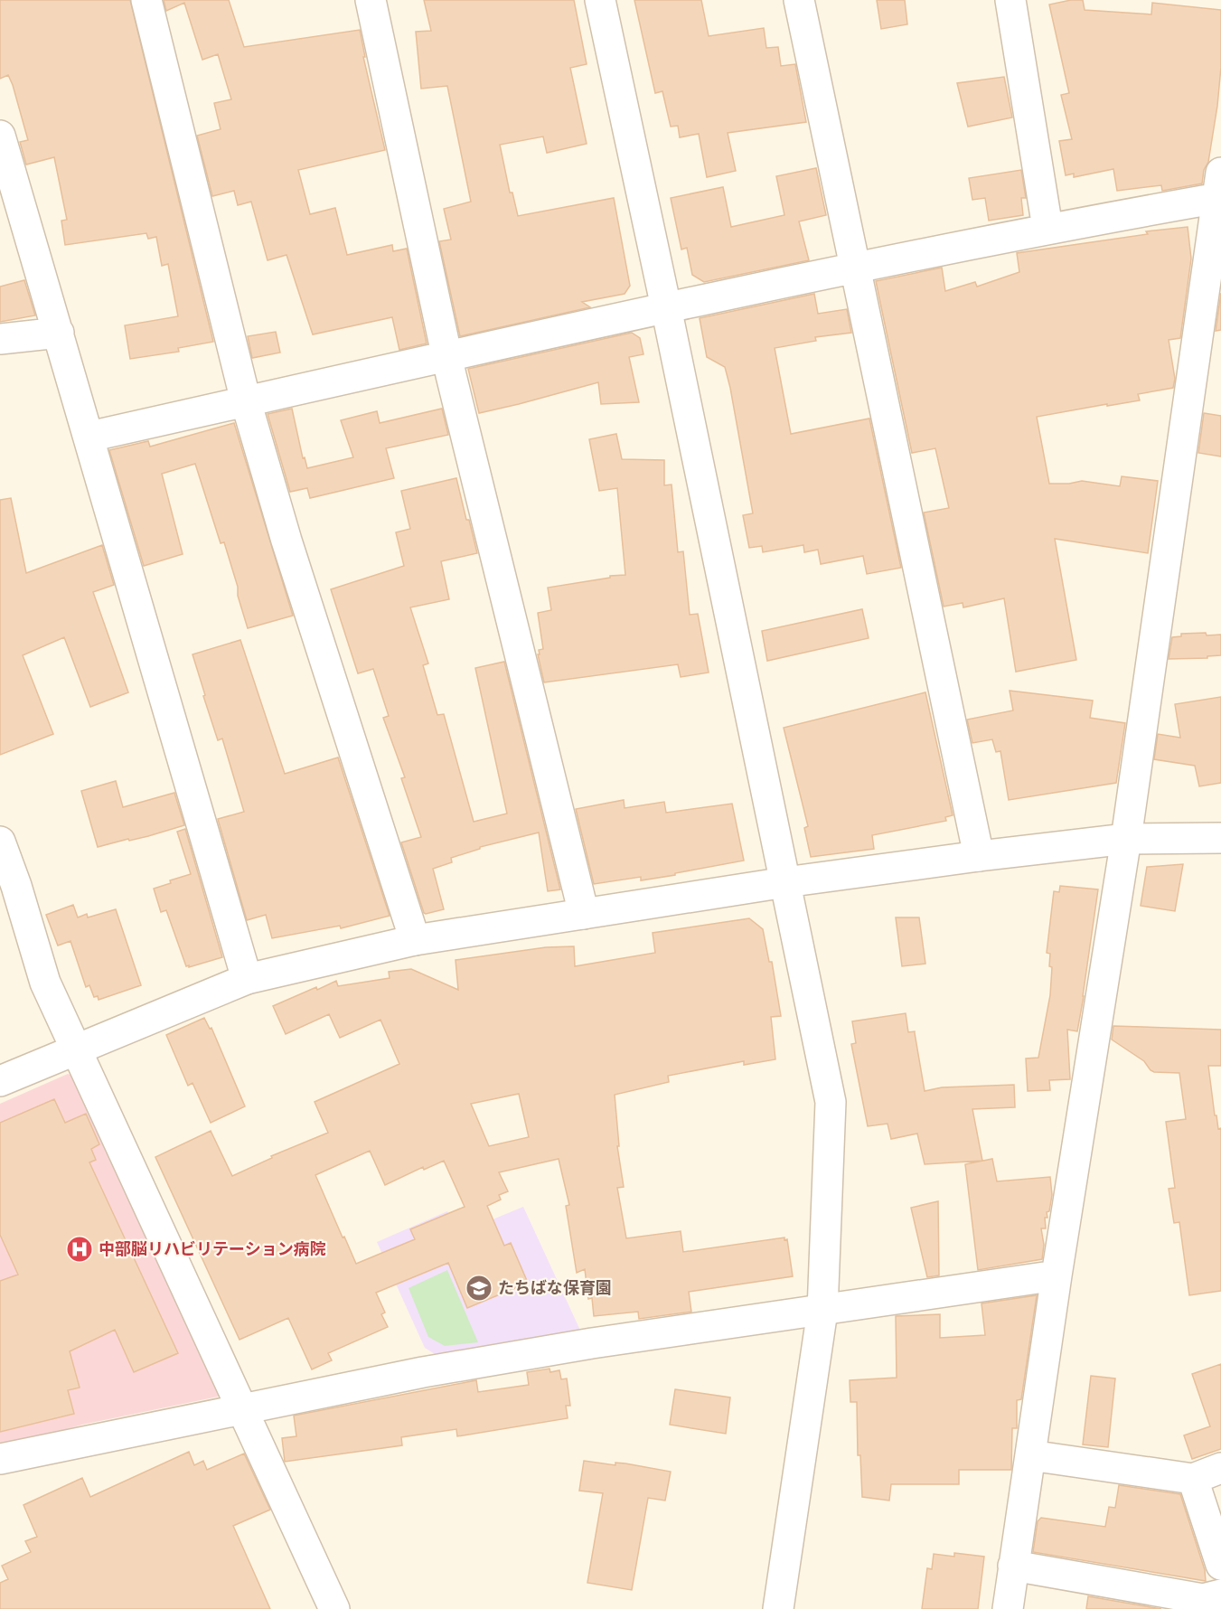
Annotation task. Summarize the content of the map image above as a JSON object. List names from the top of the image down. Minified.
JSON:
{"places":{"hospital":["中部脳リハビリテーション病院"],"school or university":["たちばな保育園"]}}
